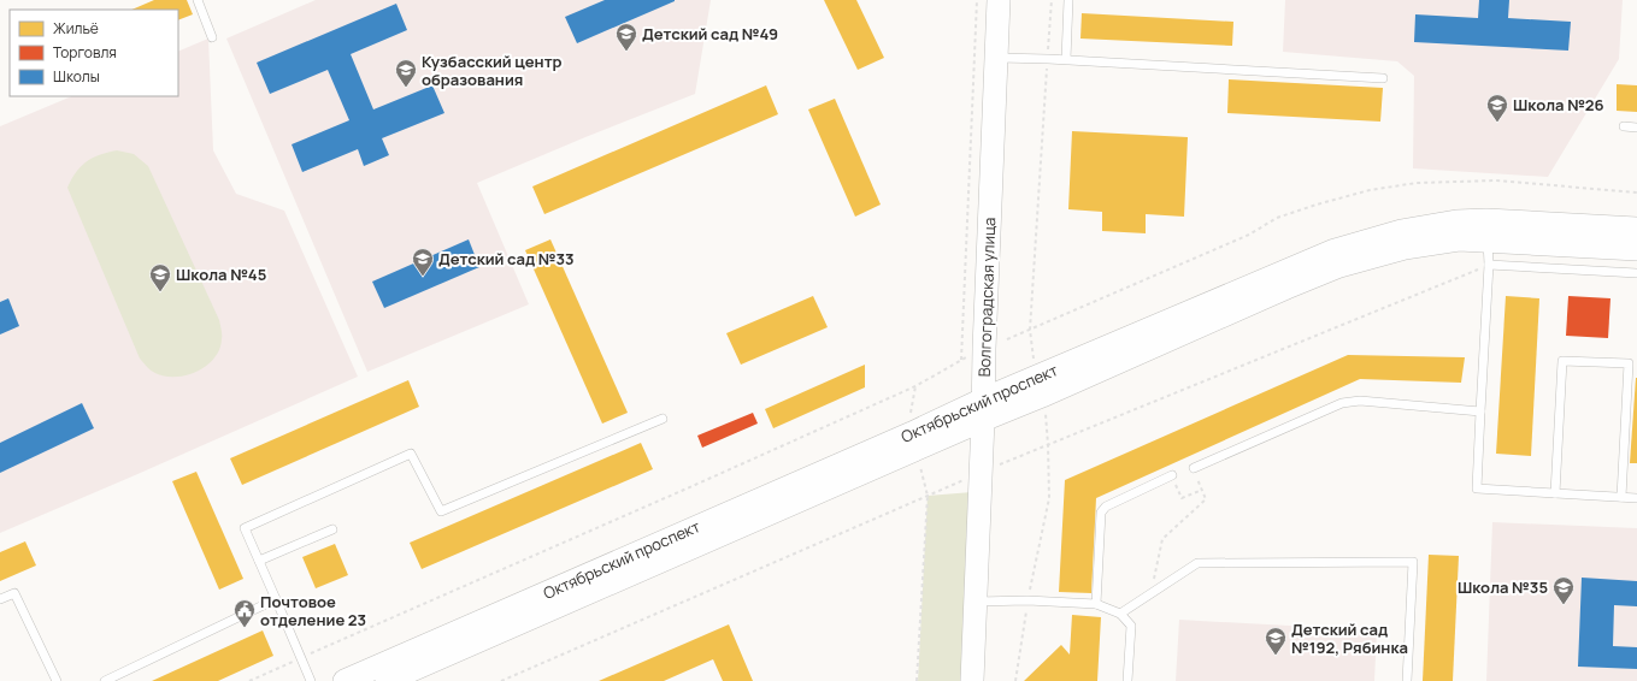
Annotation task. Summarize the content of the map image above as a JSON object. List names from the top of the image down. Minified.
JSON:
{"streets":{"main road":["Волгоградская улица","Октябрьский проспект"]},"crossings":[["Волгоградская улица","Октябрьский проспект"]],"places":{"school or university":["Детский сад №49","Кузбасский центр образования","Школа №26","Детский сад №33","Школа №45","Школа №35","Детский сад №192, Рябинка"],"public building":["Почтовое отделение 23"]},"legend":["Жильё","Торговля","Школы"]}
